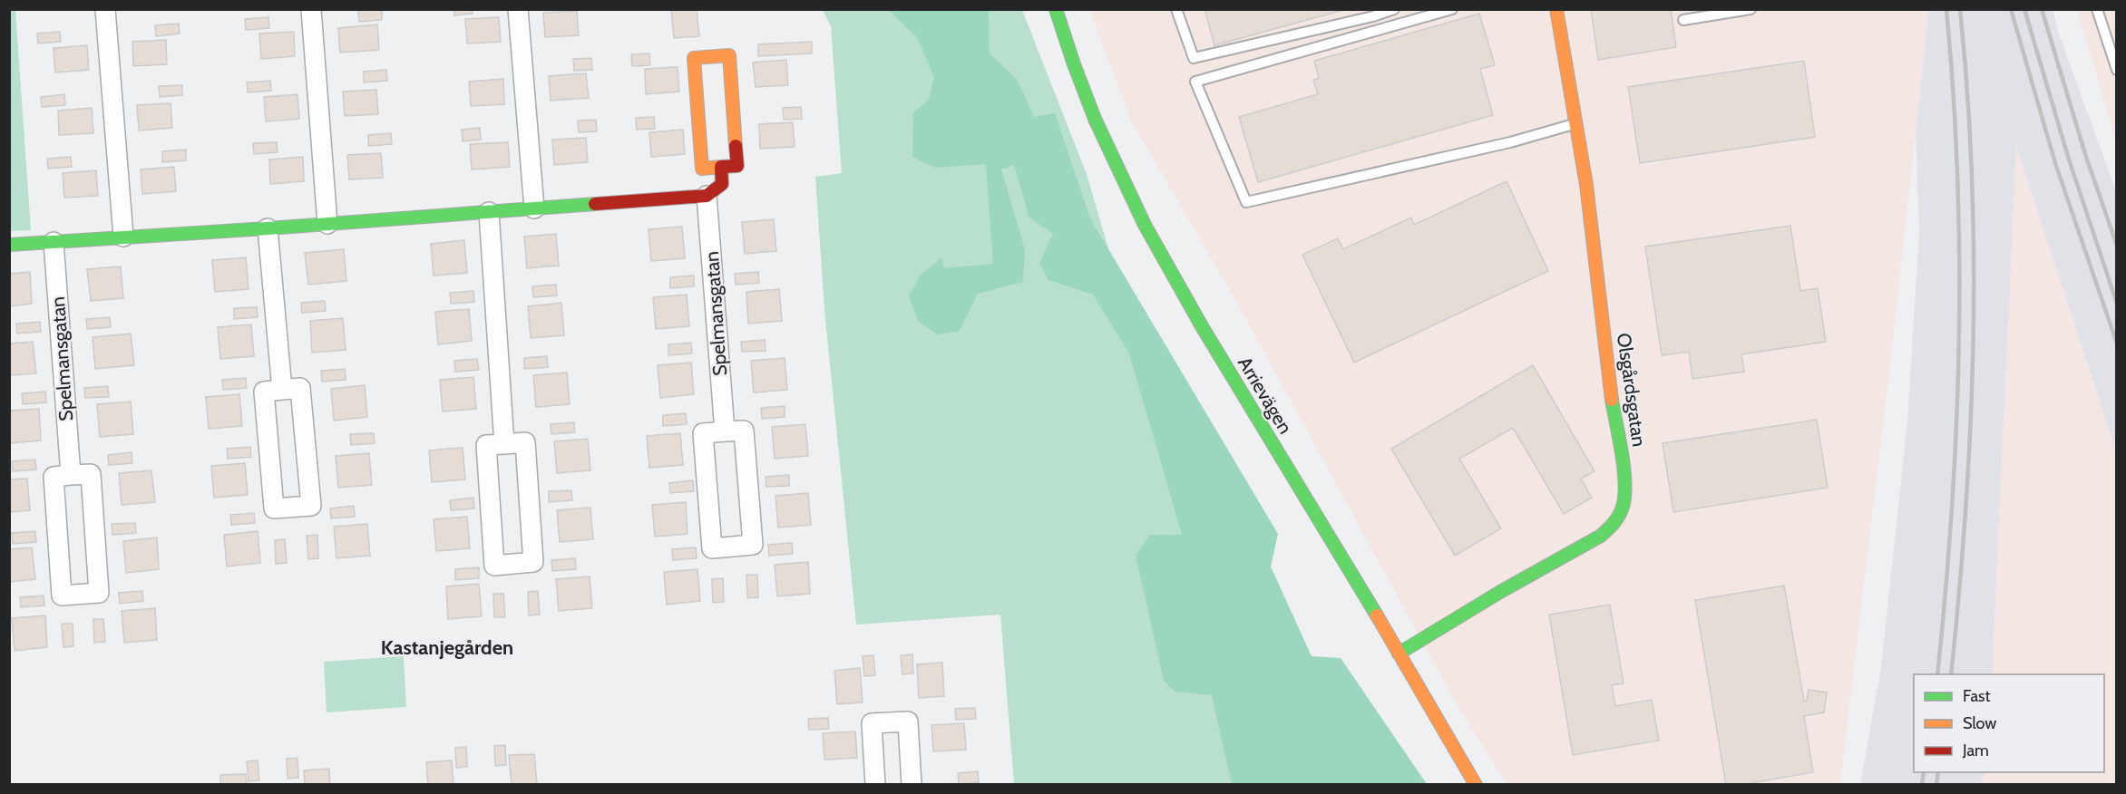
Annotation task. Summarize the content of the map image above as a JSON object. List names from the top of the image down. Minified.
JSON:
{"streets":{"street":["Spelmansgatan","Olsgårdsgatan","Arrievägen"]},"crossings":[["Olsgårdsgatan","Arrievägen"]],"districts":["Kastanjegården"],"legend":["Fast","Slow","Jam"]}
